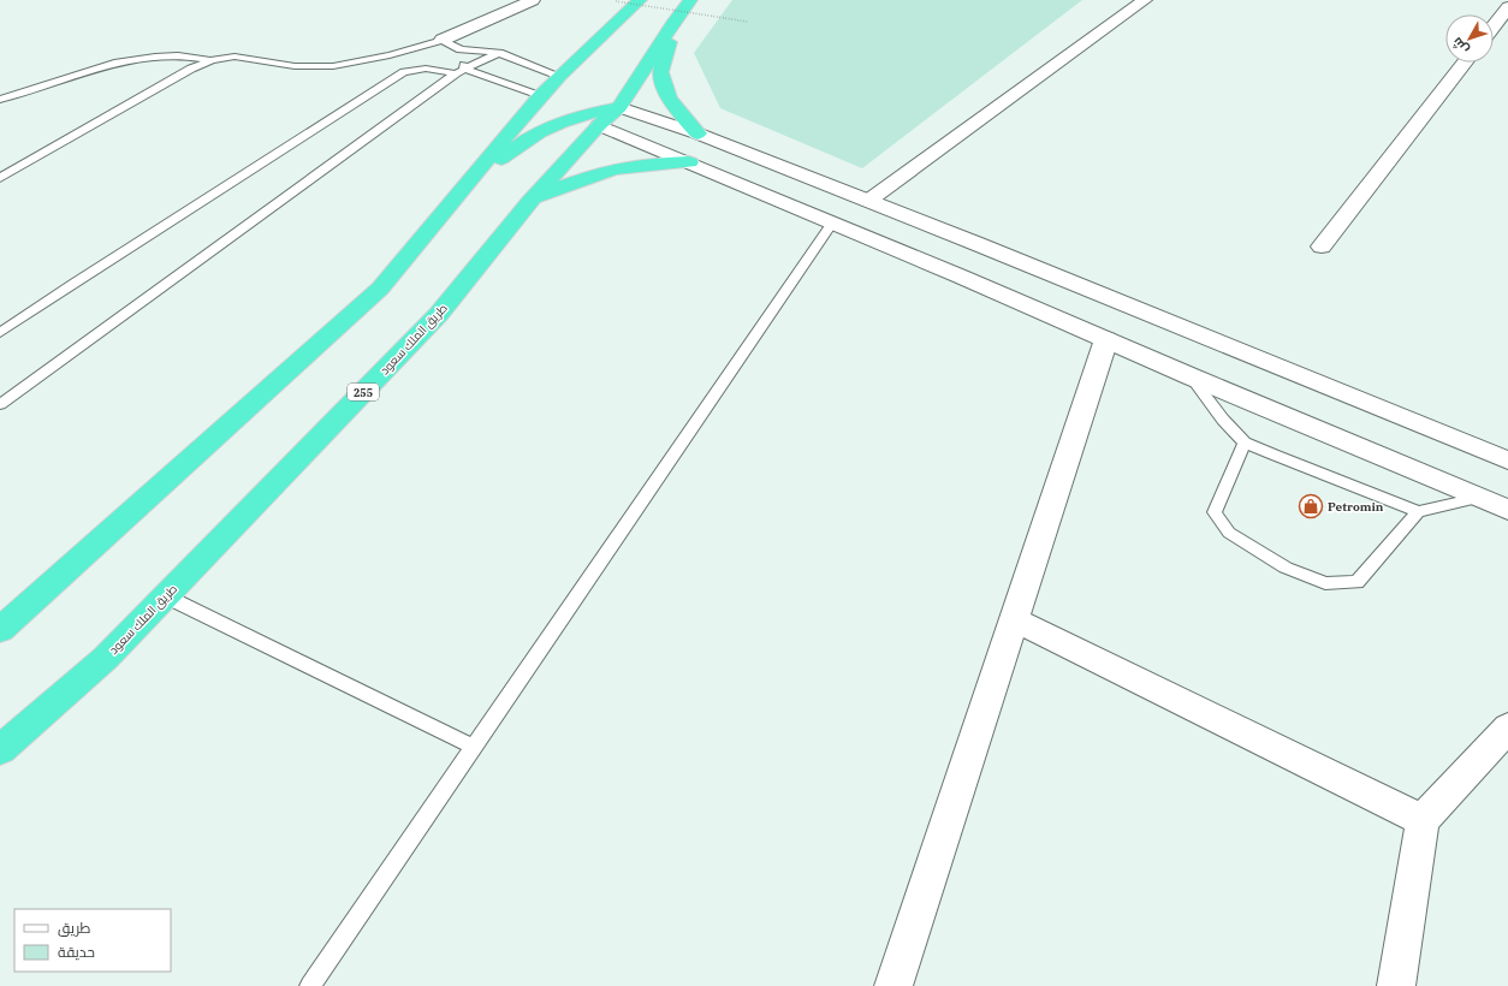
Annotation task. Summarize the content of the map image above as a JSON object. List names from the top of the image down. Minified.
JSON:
{"streets":{"highway":["طريق الملك سعود","255"]},"places":{"shop":["Petromin"]},"legend":["طريق","حديقة"],"north":"bottom left"}
